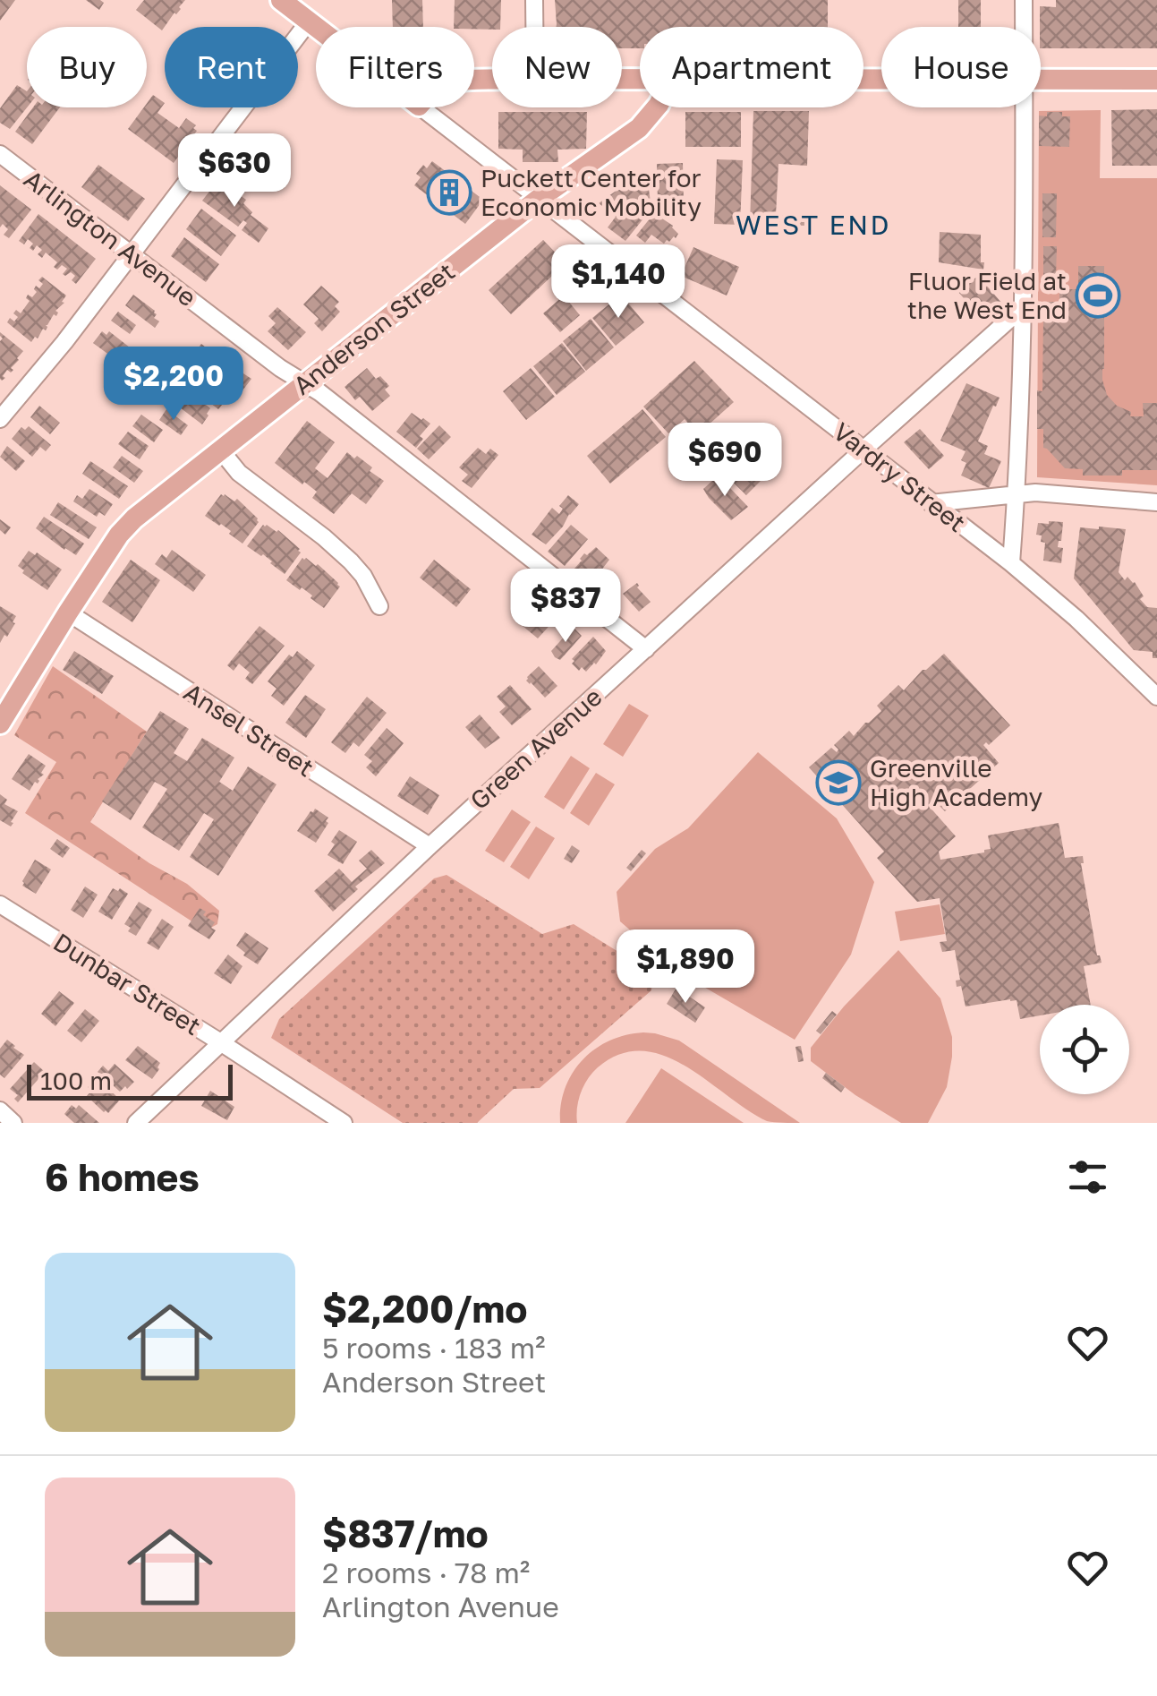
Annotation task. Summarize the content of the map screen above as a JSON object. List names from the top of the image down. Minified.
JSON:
{"streets":{"main road":["Anderson Street"],"street":["Arlington Avenue","Vardry Street","Ansel Street","Green Avenue","Dunbar Street"]},"crossings":[["Arlington Avenue","Anderson Street"],["Arlington Avenue","Green Avenue"],["Anderson Street","Vardry Street"],["Anderson Street","Ansel Street"],["Vardry Street","Green Avenue"],["Ansel Street","Green Avenue"],["Green Avenue","Dunbar Street"]],"districts":["WEST END"],"places":{"building":["Puckett Center for Economic Mobility"],"sports":["Fluor Field at the West End"],"school or university":["Greenville High Academy"]},"scale_bar":"100 m","page":{"chip":["Buy","Rent","Filters","New","Apartment","House"],"price":["$630","$1,140","$2,200","$690","$837","$1,890"],"scale":"100 m","heading":"6 homes","list":[{"name":"$2,200/mo","note":"5 rooms · 183 m² · Anderson Street"},{"name":"$837/mo","note":"2 rooms · 78 m² · Arlington Avenue"}]}}
